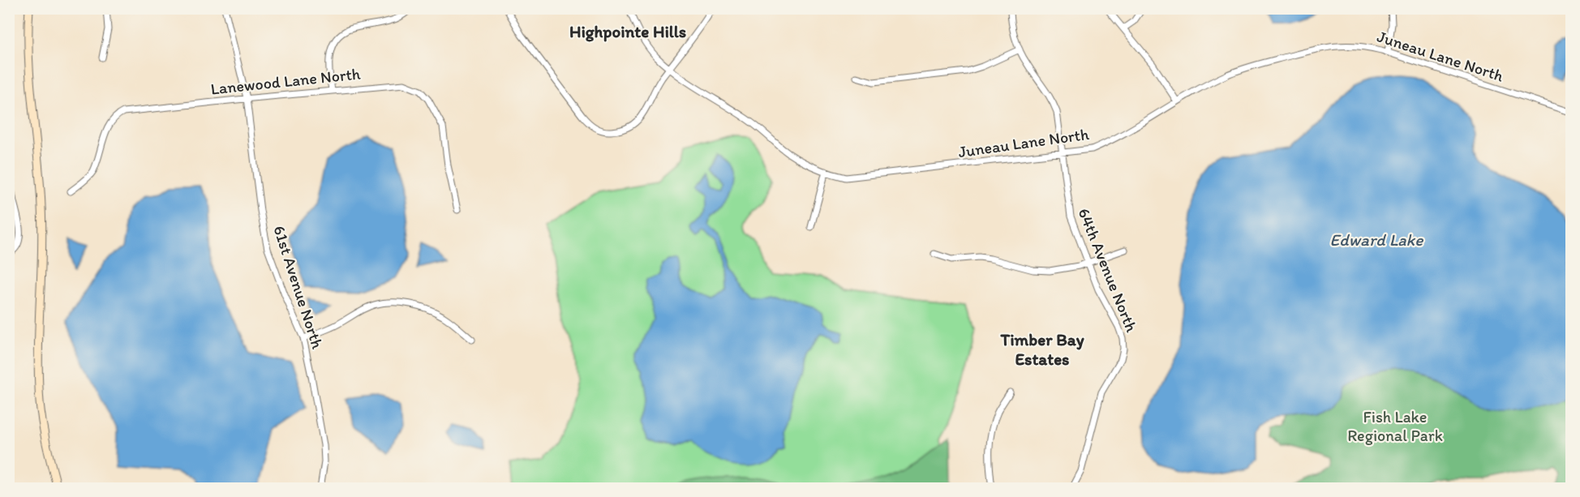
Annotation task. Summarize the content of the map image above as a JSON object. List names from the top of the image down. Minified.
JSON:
{"streets":{"street":["Juneau Lane North","Lanewood Lane North","64th Avenue North","61st Avenue North"]},"crossings":[["Juneau Lane North","64th Avenue North"],["Lanewood Lane North","61st Avenue North"]],"districts":["Highpointe Hills","Timber Bay Estates"],"water":["Edward Lake"],"parks":["Fish Lake Regional Park"]}
